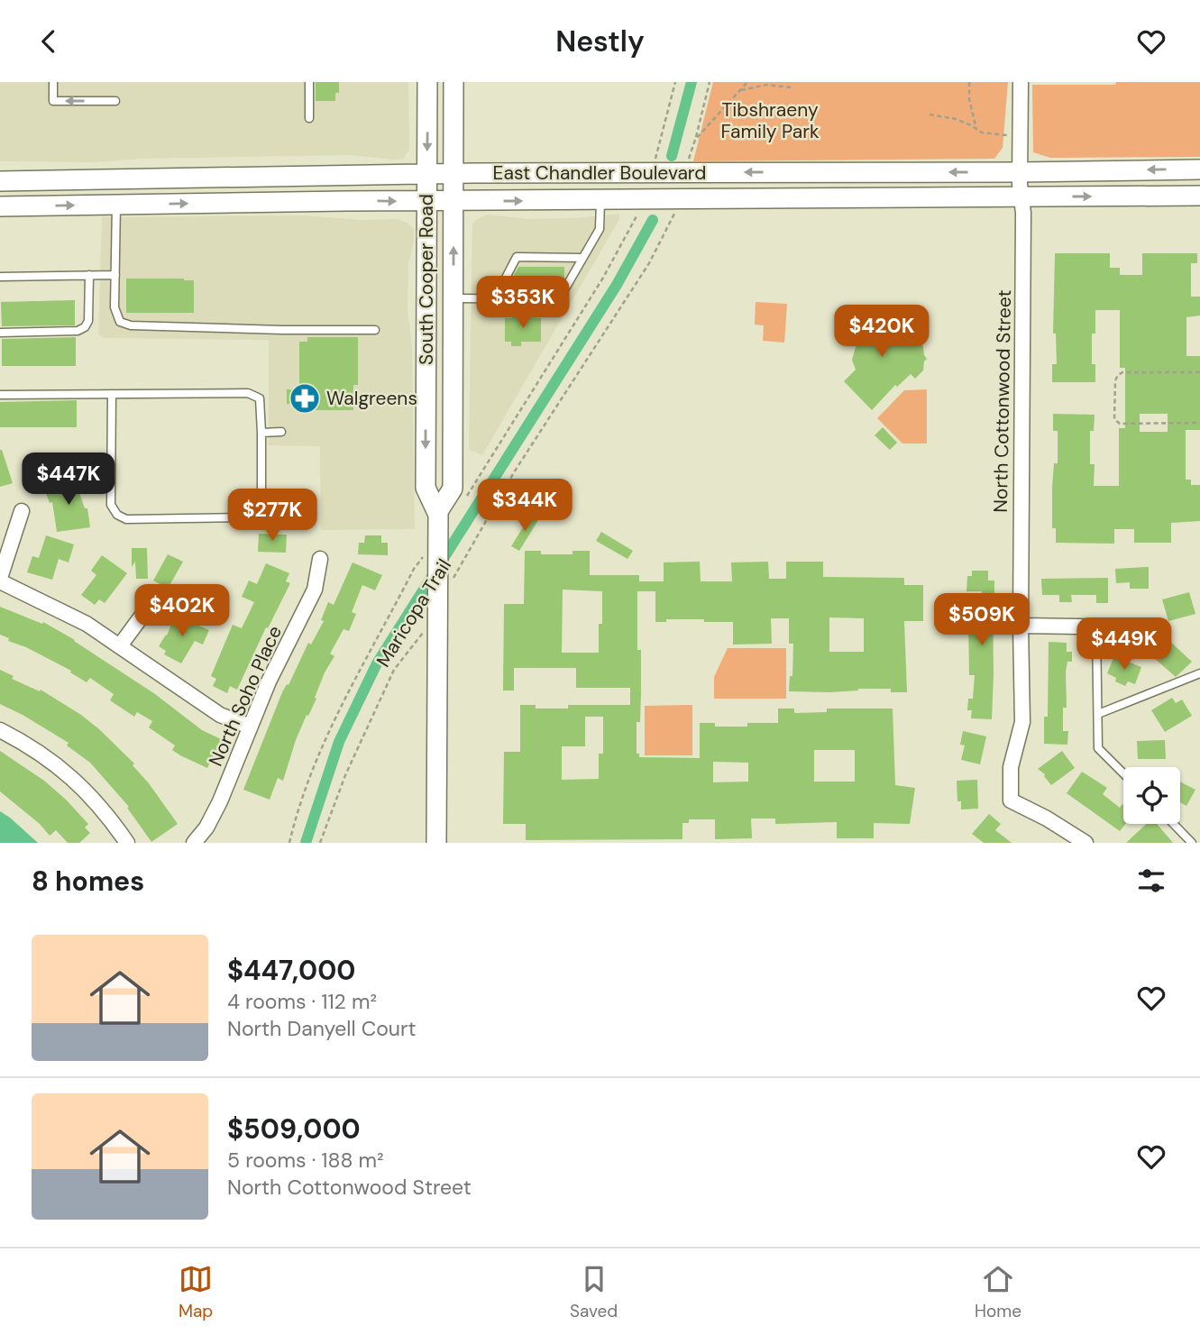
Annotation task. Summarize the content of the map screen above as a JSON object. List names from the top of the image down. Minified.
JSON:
{"streets":{"main road":["East Chandler Boulevard","South Cooper Road"],"street":["North Cottonwood Street","North Soho Place"],"path":["Maricopa Trail"]},"crossings":[["East Chandler Boulevard","South Cooper Road"],["East Chandler Boulevard","North Cottonwood Street"],["East Chandler Boulevard","Maricopa Trail"],["South Cooper Road","Maricopa Trail"]],"parks":["Tibshraeny Family Park"],"places":{"pharmacy":["Walgreens"]},"page":{"header":"Nestly","price":["$353K","$420K","$447K","$344K","$277K","$402K","$509K","$449K"],"heading":"8 homes","list":[{"name":"$447,000","note":"4 rooms · 112 m² · North Danyell Court"},{"name":"$509,000","note":"5 rooms · 188 m² · North Cottonwood Street"}],"tabs":["Map","Saved","Home"]}}
